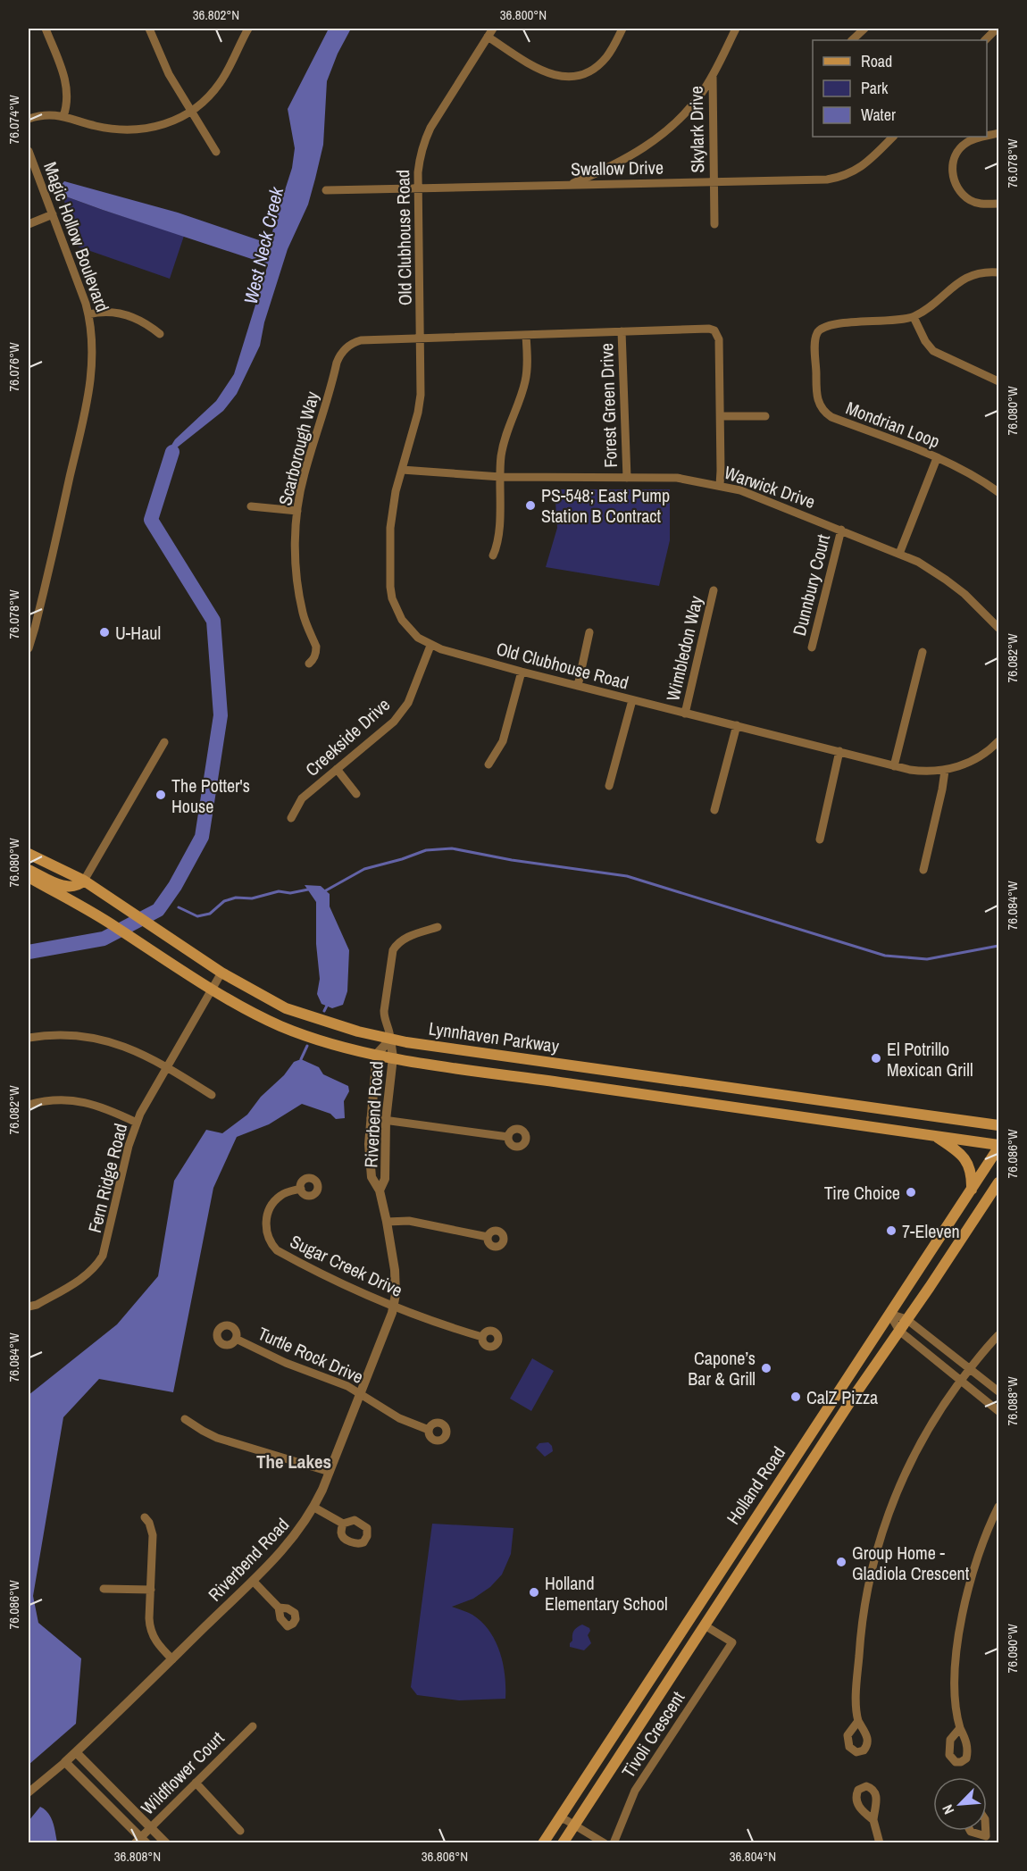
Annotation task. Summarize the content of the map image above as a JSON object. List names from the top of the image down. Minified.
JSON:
{"streets":{"main road":["Lynnhaven Parkway","Holland Road"],"street":["Skylark Drive","Swallow Drive","Magic Hollow Boulevard","Old Clubhouse Road","Forest Green Drive","Mondrian Loop","Scarborough Way","Warwick Drive","Dunnbury Court","Wimbledon Way","Creekside Drive","Riverbend Road","Fern Ridge Road","Sugar Creek Drive","Turtle Rock Drive","Tivoli Crescent","Wildflower Court"]},"crossings":[["Skylark Drive","Swallow Drive"],["Swallow Drive","Old Clubhouse Road"],["Old Clubhouse Road","Scarborough Way"],["Old Clubhouse Road","Warwick Drive"],["Old Clubhouse Road","Wimbledon Way"],["Old Clubhouse Road","Creekside Drive"],["Forest Green Drive","Warwick Drive"],["Warwick Drive","Dunnbury Court"],["Lynnhaven Parkway","Riverbend Road"],["Lynnhaven Parkway","Fern Ridge Road"],["Lynnhaven Parkway","Holland Road"],["Riverbend Road","Sugar Creek Drive"],["Riverbend Road","Turtle Rock Drive"],["Holland Road","Tivoli Crescent"]],"districts":["The Lakes"],"water":["West Neck Creek"],"places":["PS-548; East Pump Station B Contract","U-Haul","The Potter's House","El Potrillo Mexican Grill","Tire Choice","7-Eleven","Capone’s Bar & Grill","CalZ Pizza","Group Home - Gladiola Crescent","Holland Elementary School"],"legend":["Road","Park","Water"],"north":"bottom left","coordinates":["36.802°N","36.800°N","76.074°W","76.078°W","76.076°W","76.080°W","76.082°W","76.084°W","76.086°W","76.088°W","76.090°W","36.808°N","36.806°N","36.804°N"]}
